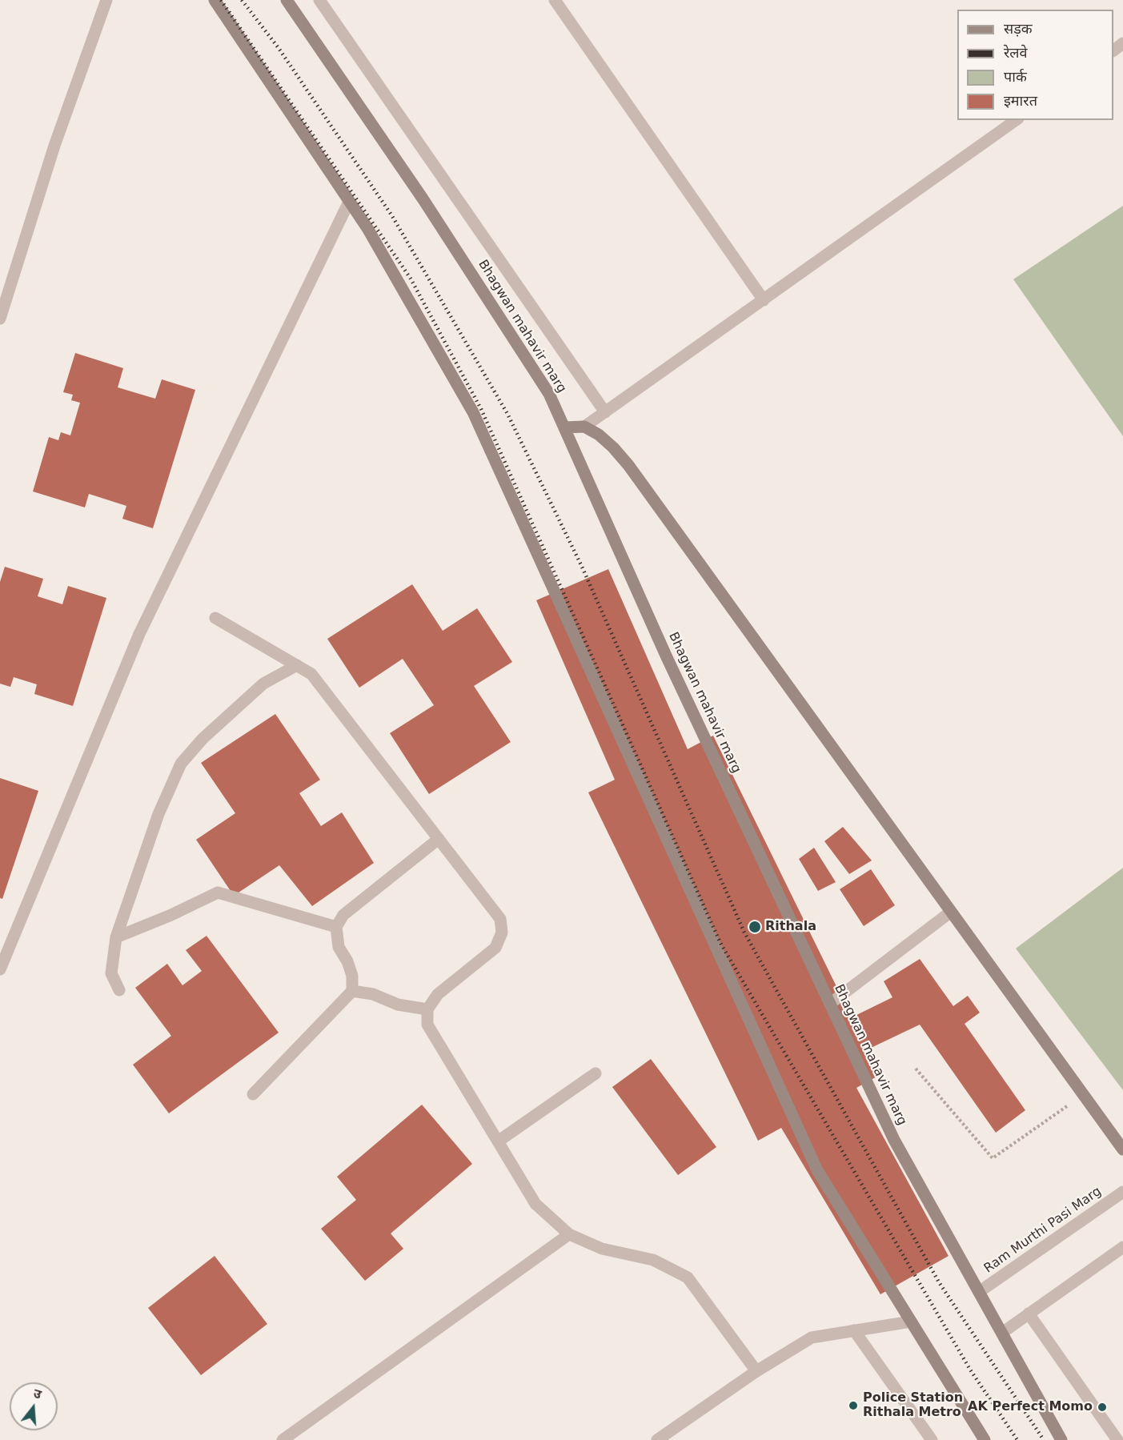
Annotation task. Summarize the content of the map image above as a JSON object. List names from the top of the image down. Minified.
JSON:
{"streets":{"main road":["Bhagwan mahavir marg"],"street":["Ram Murthi Pasi Marg"]},"crossings":[["Bhagwan mahavir marg","Ram Murthi Pasi Marg"]],"places":["Rithala","Police Station Rithala Metro","AK Perfect Momo"],"legend":["सड़क","रेलवे","पार्क","इमारत"],"north":"top"}
